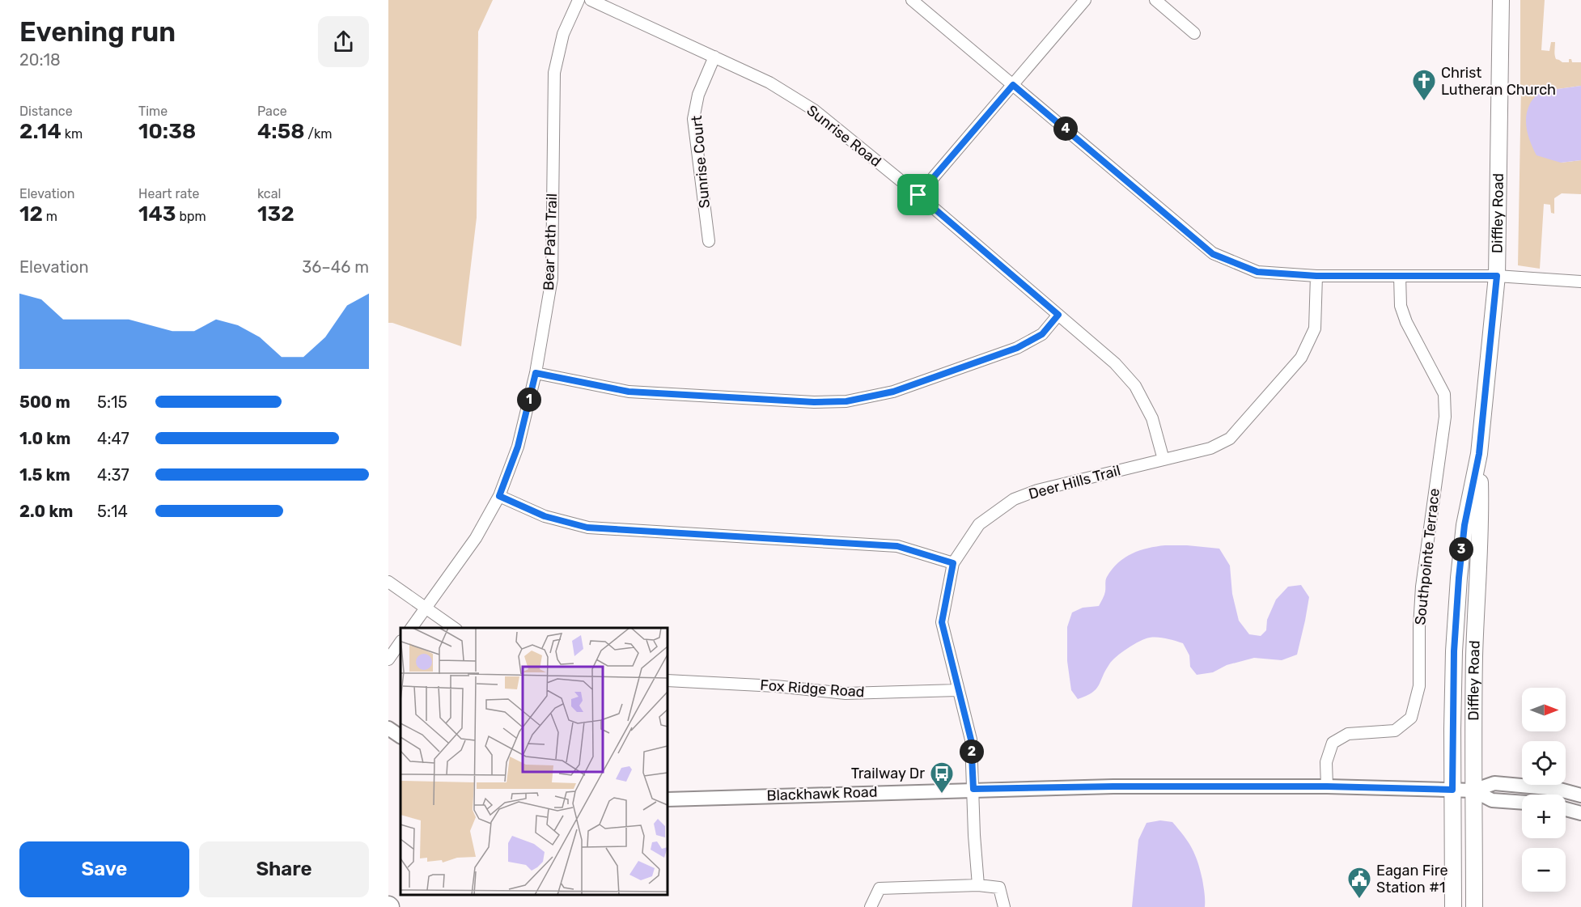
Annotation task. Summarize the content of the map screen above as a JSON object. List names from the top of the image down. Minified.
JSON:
{"streets":{"main road":["Diffley Road"],"street":["Sunrise Road","Sunrise Court","Bear Path Trail","Deer Hills Trail","Southpointe Terrace","Fox Ridge Road","Blackhawk Road"]},"crossings":[["Sunrise Road","Sunrise Court"],["Sunrise Road","Deer Hills Trail"],["Diffley Road","Blackhawk Road"],["Deer Hills Trail","Fox Ridge Road"],["Deer Hills Trail","Blackhawk Road"],["Southpointe Terrace","Blackhawk Road"]],"places":{"church":["Christ Lutheran Church"],"bus stop":["Trailway Dr"],"public building":["Eagan Fire Station #1"]},"north":"right","page":{"heading":["Evening run","20:18"],"stats":[["Distance","2.14 km"],["Time","10:38"],["Pace","4:58 /km"],["Elevation","12 m"],["Heart rate","143 bpm"],["kcal","132"]],"pins":["4","1","3","2"],"chart":["Elevation","36–46 m"],"list":[{"name":"500 m","note":"5:15"},{"name":"1.0 km","note":"4:47"},{"name":"1.5 km","note":"4:37"},{"name":"2.0 km","note":"5:14"}],"map_buttons":["+","−"],"buttons":["Save","Share"]}}
